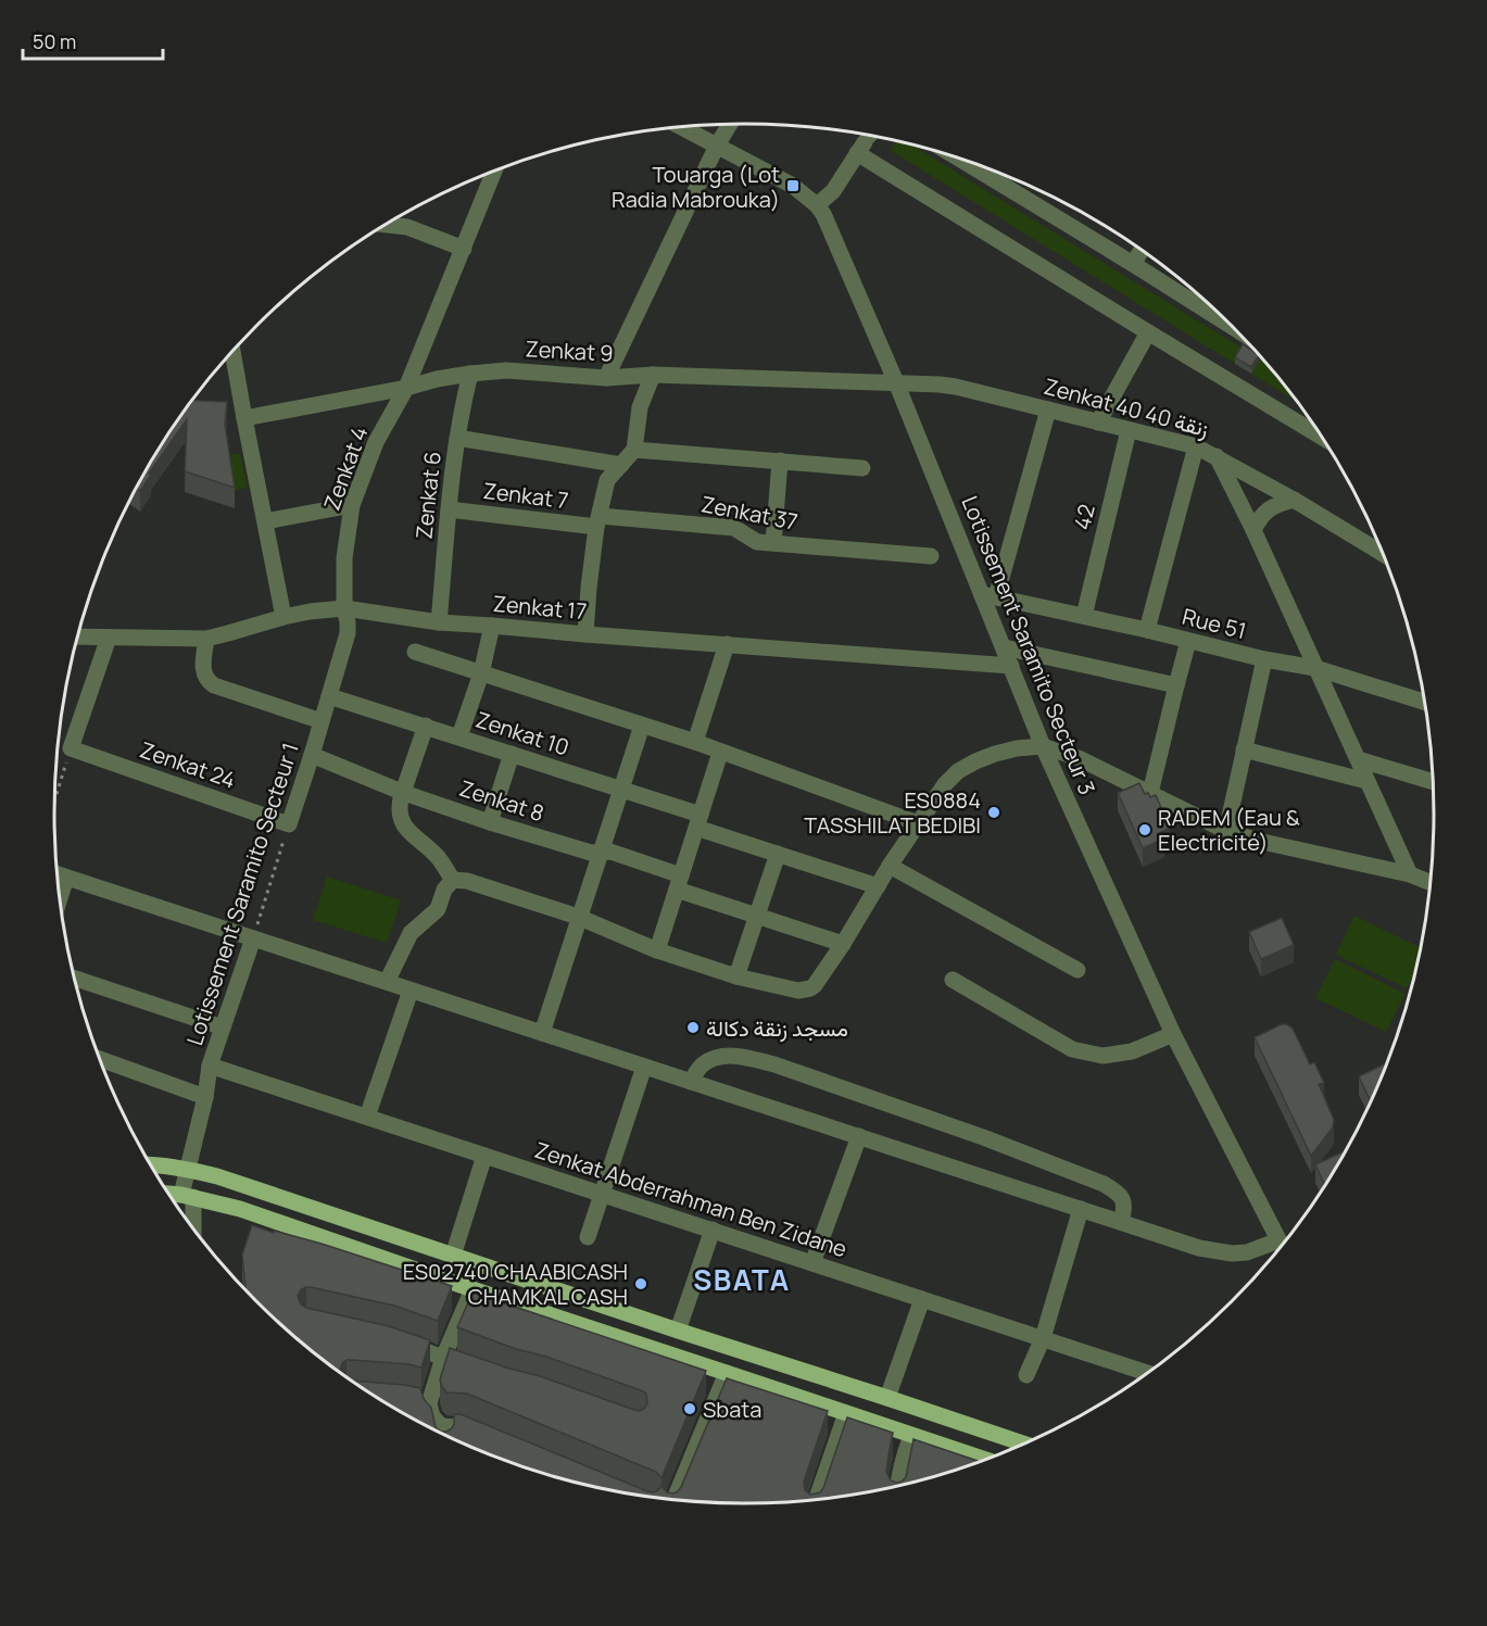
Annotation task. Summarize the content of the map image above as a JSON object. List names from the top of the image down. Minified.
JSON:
{"streets":{"street":["Zenkat 9","Zenkat 40 زنقة 40","Zenkat 4","Zenkat 6","Zenkat 7","Zenkat 37","42","Zenkat 17","Rue 51","Lotissement Saramito Secteur 3","Zenkat 10","Zenkat 24","Zenkat 8","Lotissement Saramito Secteur 1","Zenkat Abderrahman Ben Zidane"]},"crossings":[["Zenkat 9","Zenkat 40 زنقة 40"],["Zenkat 9","Zenkat 4"],["Zenkat 9","Zenkat 6"],["Zenkat 9","Lotissement Saramito Secteur 3"],["Zenkat 40 زنقة 40","42"],["Zenkat 40 زنقة 40","Lotissement Saramito Secteur 3"],["Zenkat 4","Zenkat 17"],["Zenkat 4","Lotissement Saramito Secteur 1"],["Zenkat 6","Zenkat 7"],["Zenkat 6","Zenkat 17"],["Zenkat 7","Zenkat 37"],["42","Rue 51"],["Zenkat 17","Lotissement Saramito Secteur 3"],["Zenkat 17","Lotissement Saramito Secteur 1"],["Rue 51","Lotissement Saramito Secteur 3"],["Zenkat 10","Lotissement Saramito Secteur 1"],["Zenkat 24","Lotissement Saramito Secteur 1"],["Zenkat 8","Lotissement Saramito Secteur 1"],["Lotissement Saramito Secteur 1","Zenkat Abderrahman Ben Zidane"]],"districts":["SBATA"],"places":{"transit":["Touarga (Lot Radia Mabrouka)"],"other":["ES0884 TASSHILAT BEDIBI","RADEM (Eau & Electricité)","مسجد زنقة دكالة","ES02740 CHAABICASH CHAMKAL CASH","Sbata"]},"scale_bar":"50 m"}
